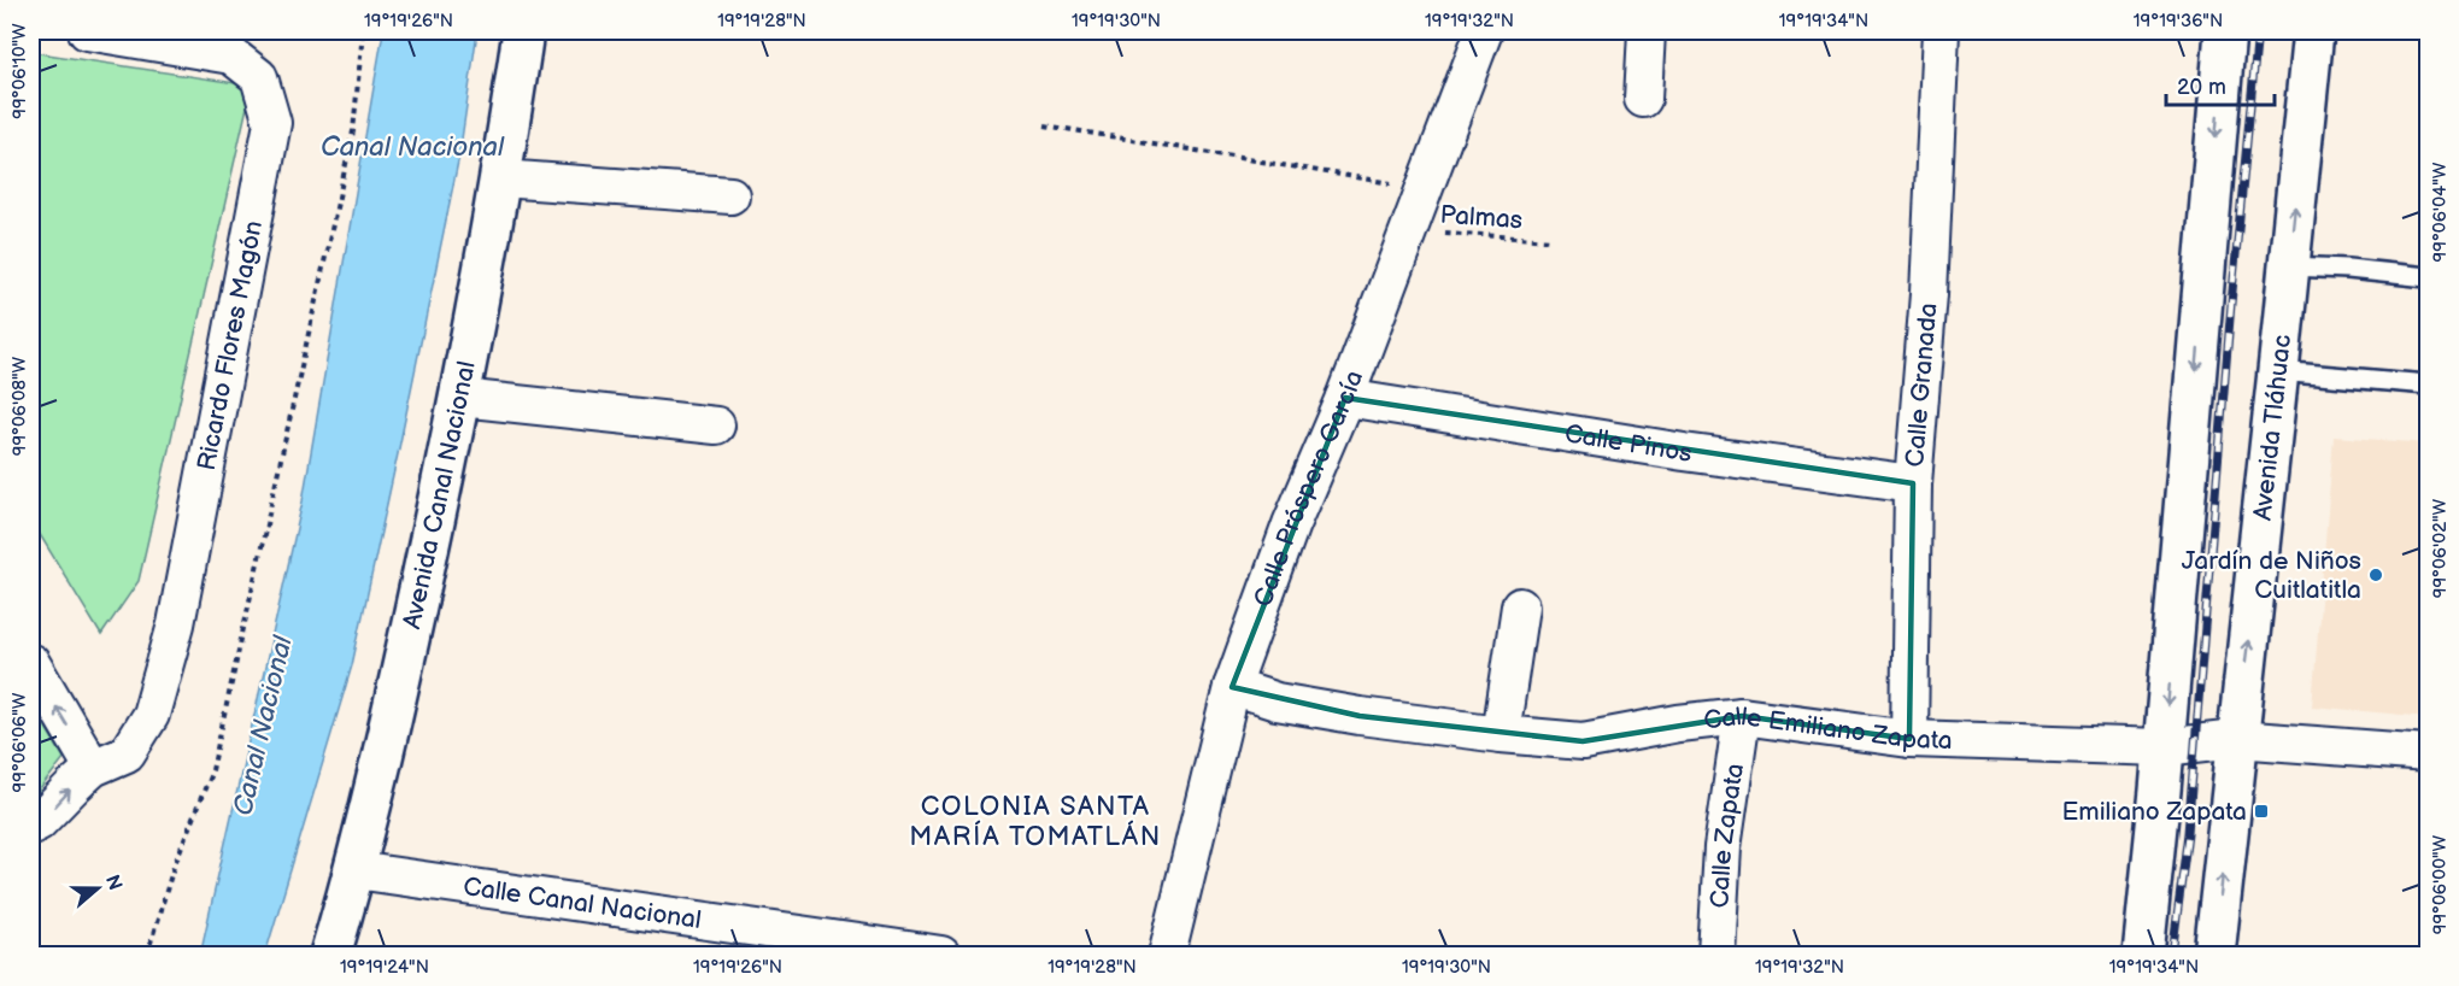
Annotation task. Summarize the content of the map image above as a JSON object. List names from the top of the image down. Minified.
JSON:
{"streets":{"main road":["Avenida Tláhuac","Avenida Canal Nacional"],"street":["Ricardo Flores Magón","Calle Granada","Calle Pinos","Calle Próspero García","Calle Emiliano Zapata","Calle Zapata","Calle Canal Nacional"],"path":["Palmas"]},"crossings":[["Palmas","Calle Próspero García"],["Calle Granada","Calle Pinos"],["Calle Granada","Calle Emiliano Zapata"],["Avenida Tláhuac","Calle Emiliano Zapata"],["Calle Pinos","Calle Próspero García"],["Calle Próspero García","Calle Emiliano Zapata"],["Avenida Canal Nacional","Calle Canal Nacional"],["Calle Emiliano Zapata","Calle Zapata"]],"districts":["COLONIA SANTA MARÍA TOMATLÁN"],"water":["Canal Nacional"],"places":{"other":["Jardín de Niños Cuitlatitla"],"transit":["Emiliano Zapata"]},"scale_bar":"20 m","north":"right","coordinates":["19°19'26\"N","19°19'28\"N","19°19'30\"N","19°19'32\"N","19°19'34\"N","19°19'36\"N","99°06'10\"W","99°06'04\"W","99°06'08\"W","99°06'02\"W","99°06'06\"W","99°06'00\"W","19°19'24\"N"]}
